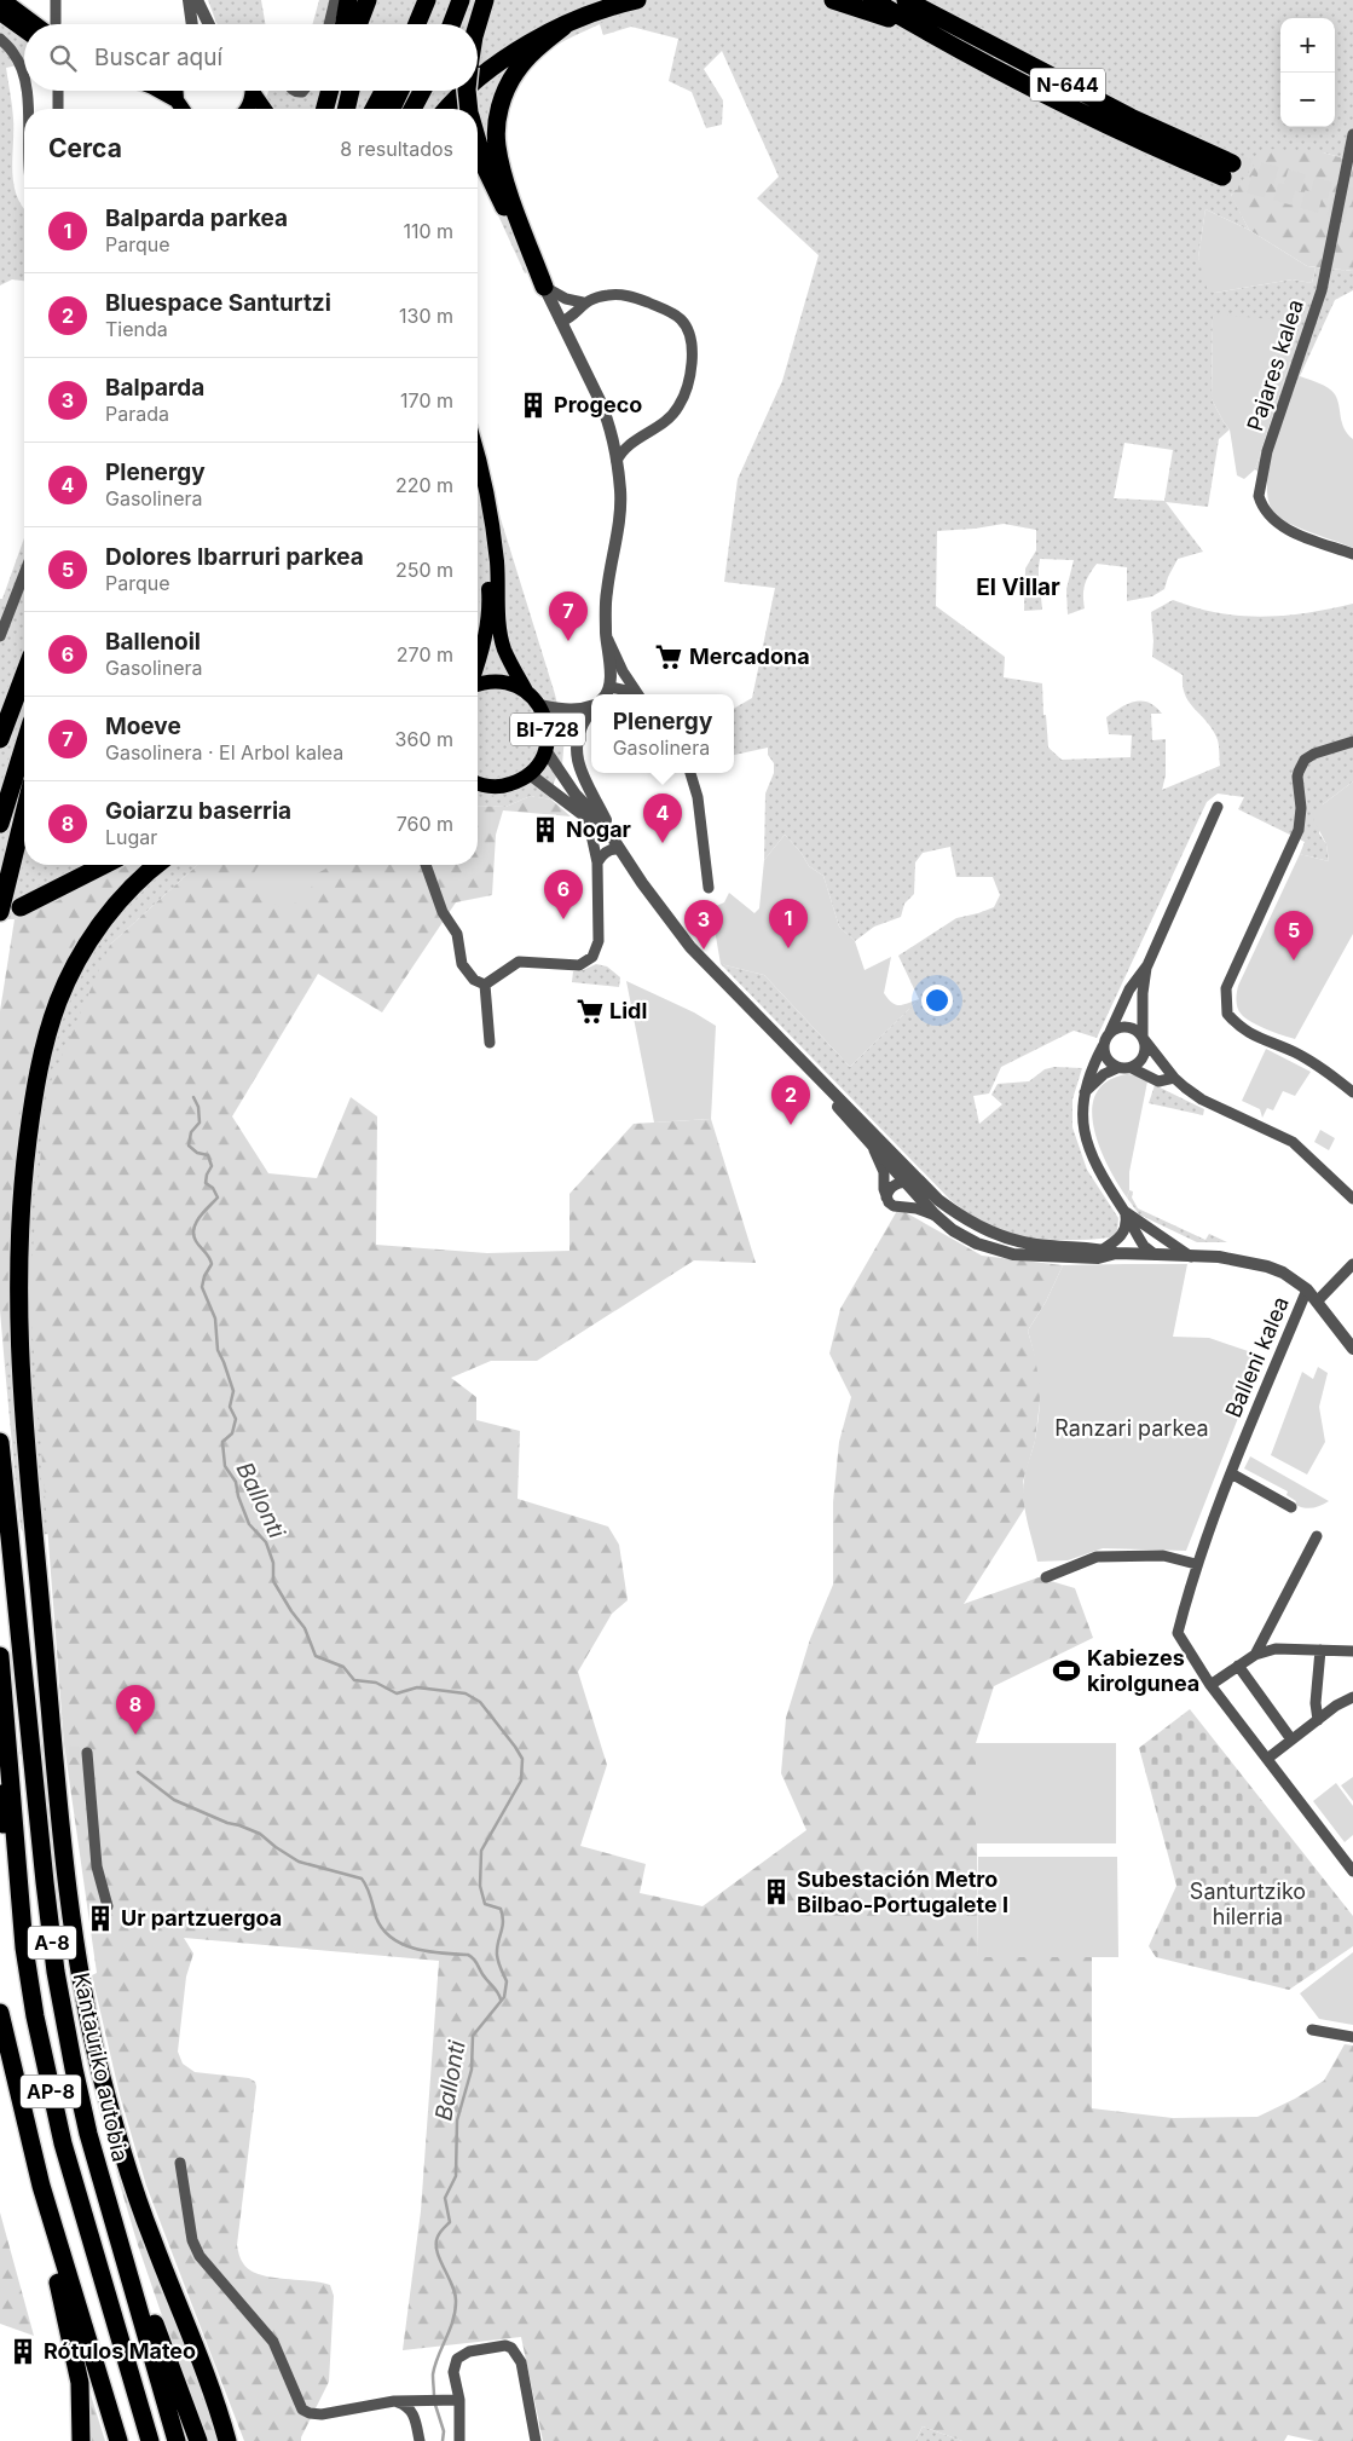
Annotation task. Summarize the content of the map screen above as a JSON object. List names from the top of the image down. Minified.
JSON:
{"streets":{"highway":["N-644","A-8","Kantauriko autobia","AP-8"],"main road":["BI-728"],"street":["Pajares kalea","Balleni kalea"]},"districts":["El Villar"],"water":["Ballonti"],"parks":["Ranzari parkea","Santurtziko hilerria"],"places":{"building":["Progeco","Nogar","Subestación Metro Bilbao-Portugalete I","Ur partzuergoa","Rótulos Mateo"],"supermarket":["Mercadona","Lidl"],"sports":["Kabiezes kirolgunea"]},"page":{"map_buttons":["+","−"],"search":"Buscar aquí","heading":["Cerca","8 resultados"],"list":[{"mark":"1","name":"Balparda parkea","note":"Parque","value":"110 m"},{"mark":"2","name":"Bluespace Santurtzi","note":"Tienda","value":"130 m"},{"mark":"3","name":"Balparda","note":"Parada","value":"170 m"},{"mark":"4","name":"Plenergy","note":"Gasolinera","value":"220 m"},{"mark":"5","name":"Dolores Ibarruri parkea","note":"Parque","value":"250 m"},{"mark":"6","name":"Ballenoil","note":"Gasolinera","value":"270 m"},{"mark":"7","name":"Moeve","note":"Gasolinera · El Arbol kalea","value":"360 m"},{"mark":"8","name":"Goiarzu baserria","note":"Lugar","value":"760 m"}],"pins":["7","4","6","1","3","5","2","8"],"popup":["Plenergy","Gasolinera"]}}
